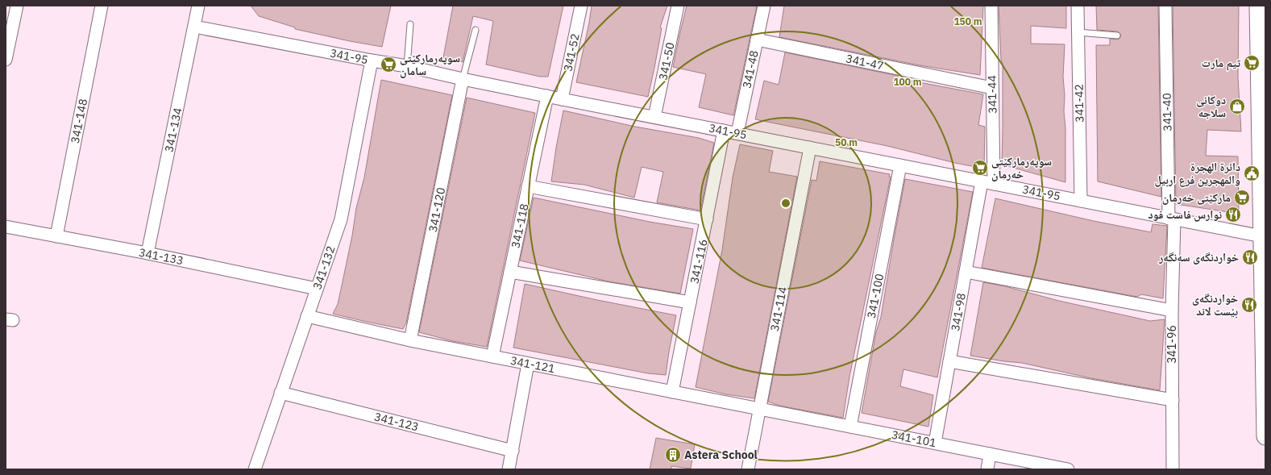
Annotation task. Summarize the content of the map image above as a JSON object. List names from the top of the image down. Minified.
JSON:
{"streets":{"street":["341-52","341-95","341-50","341-47","341-48","341-44","341-42","341-40","341-148","341-134","341-120","341-118","341-133","341-116","341-132","341-100","341-114","341-98","341-96","341-121","341-123","341-101"]},"crossings":[["341-52","341-95"],["341-95","341-50"],["341-95","341-48"],["341-95","341-44"],["341-95","341-42"],["341-95","341-40"],["341-95","341-134"],["341-95","341-120"],["341-95","341-118"],["341-95","341-116"],["341-95","341-132"],["341-95","341-100"],["341-95","341-114"],["341-95","341-98"],["341-95","341-96"],["341-47","341-48"],["341-47","341-44"],["341-40","341-96"],["341-148","341-133"],["341-134","341-133"],["341-120","341-121"],["341-118","341-121"],["341-133","341-132"],["341-116","341-121"],["341-132","341-121"],["341-132","341-123"],["341-100","341-101"],["341-114","341-121"],["341-114","341-101"],["341-98","341-101"],["341-121","341-101"]],"places":{"supermarket":["تیم مارت","سوپەرمارکێتی سامان","سوپەرمارکێتی خەرمان","مارکێتی خەرمان"],"shop":["دوكانى سلاجه"],"public building":["دائرة الهجرة والمهجرين فرع اربيل"],"restaurant":["نوارس فاست فود","خواردنگەی سەنگەر","خواردنگەی بێست لاند"],"building":["Astera School"]},"rings":["150 m","100 m","50 m"]}
